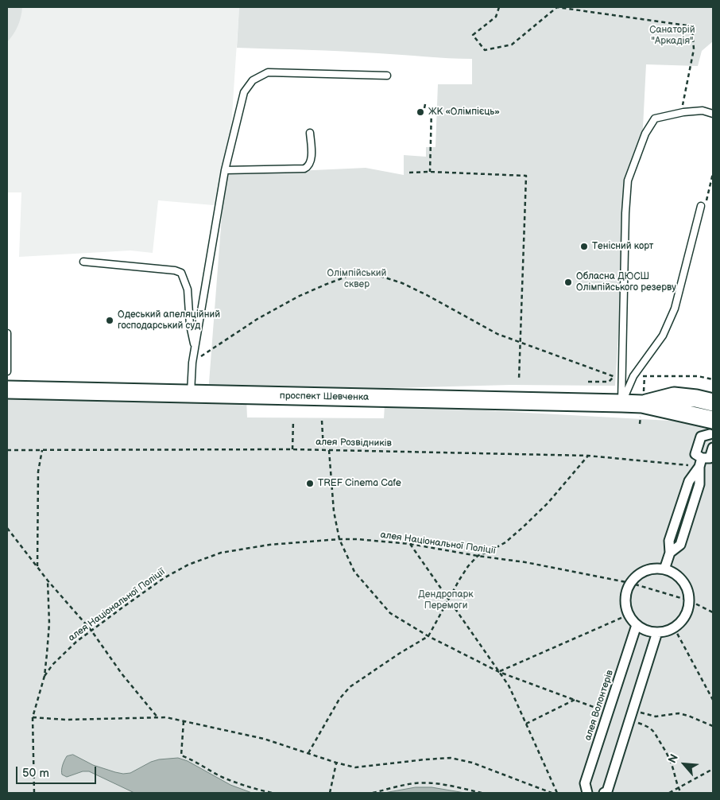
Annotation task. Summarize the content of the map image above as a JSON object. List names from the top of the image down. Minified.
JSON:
{"streets":{"main road":["проспект Шевченка"],"street":["алея Волонтерів"],"path":["алея Розвідників","алея Національної Поліції"]},"parks":["Санаторій \"Аркадія\"","Олімпійський сквер","Дендропарк Перемоги"],"places":["ЖК «Олімпієць»","Тенісний корт","Обласна ДЮСШ Олімпійського резерву","Одеський апеляційний господарський суд","TREF Cinema Cafe"],"scale_bar":"50 m","north":"top left"}
